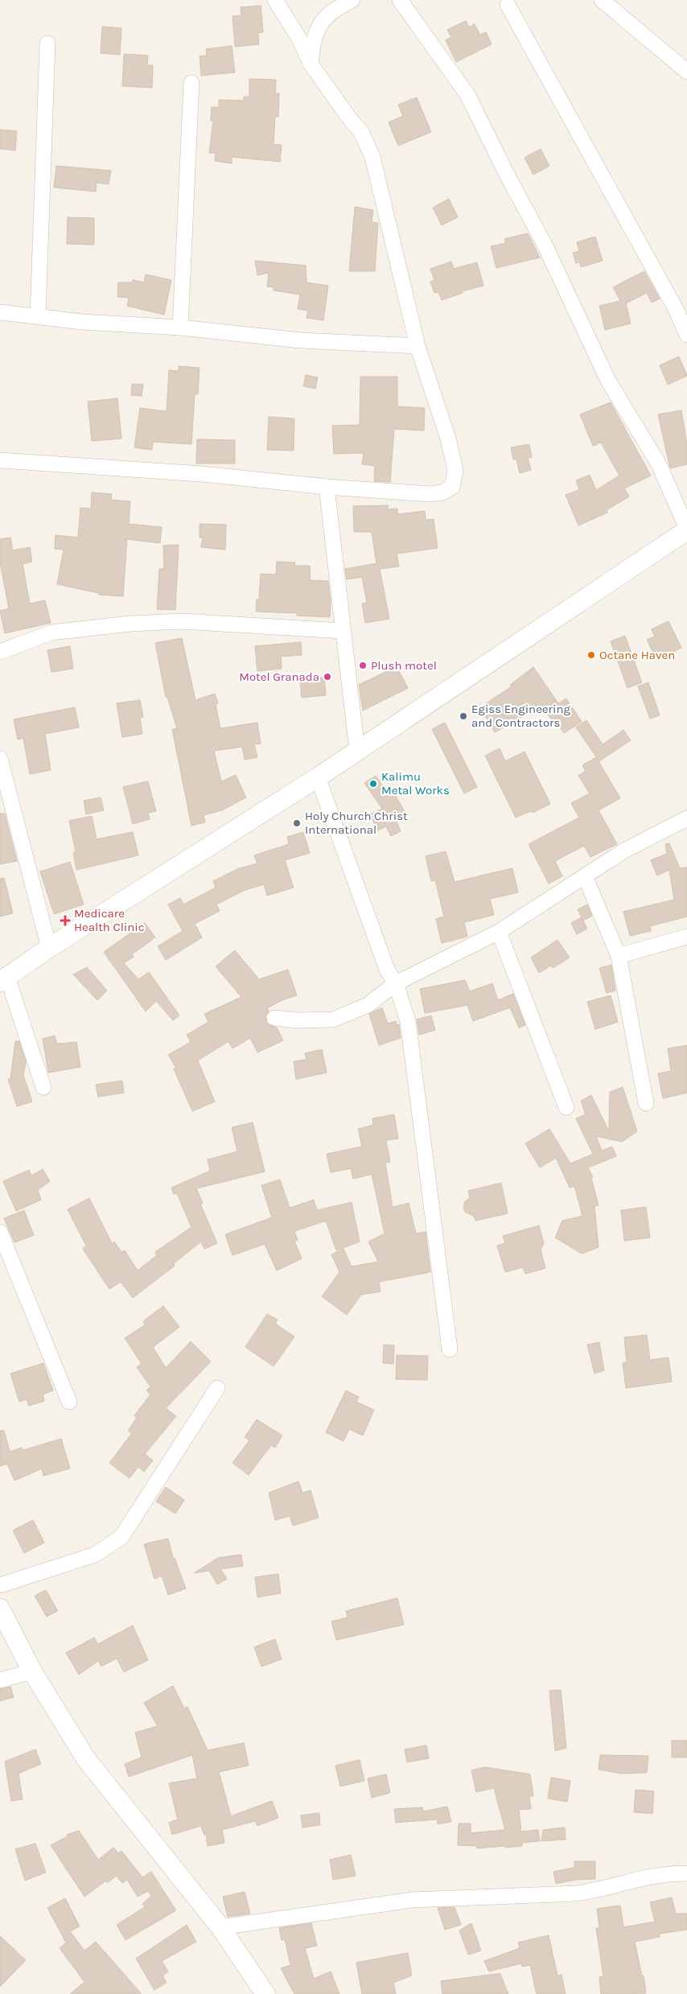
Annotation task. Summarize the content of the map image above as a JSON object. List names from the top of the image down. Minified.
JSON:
{"places":{"other":["Octane Haven","Plush motel","Motel Granada","Egiss Engineering and Contractors","Kalimu Metal Works","Holy Church Christ International"],"health":["Medicare Health Clinic"]}}
